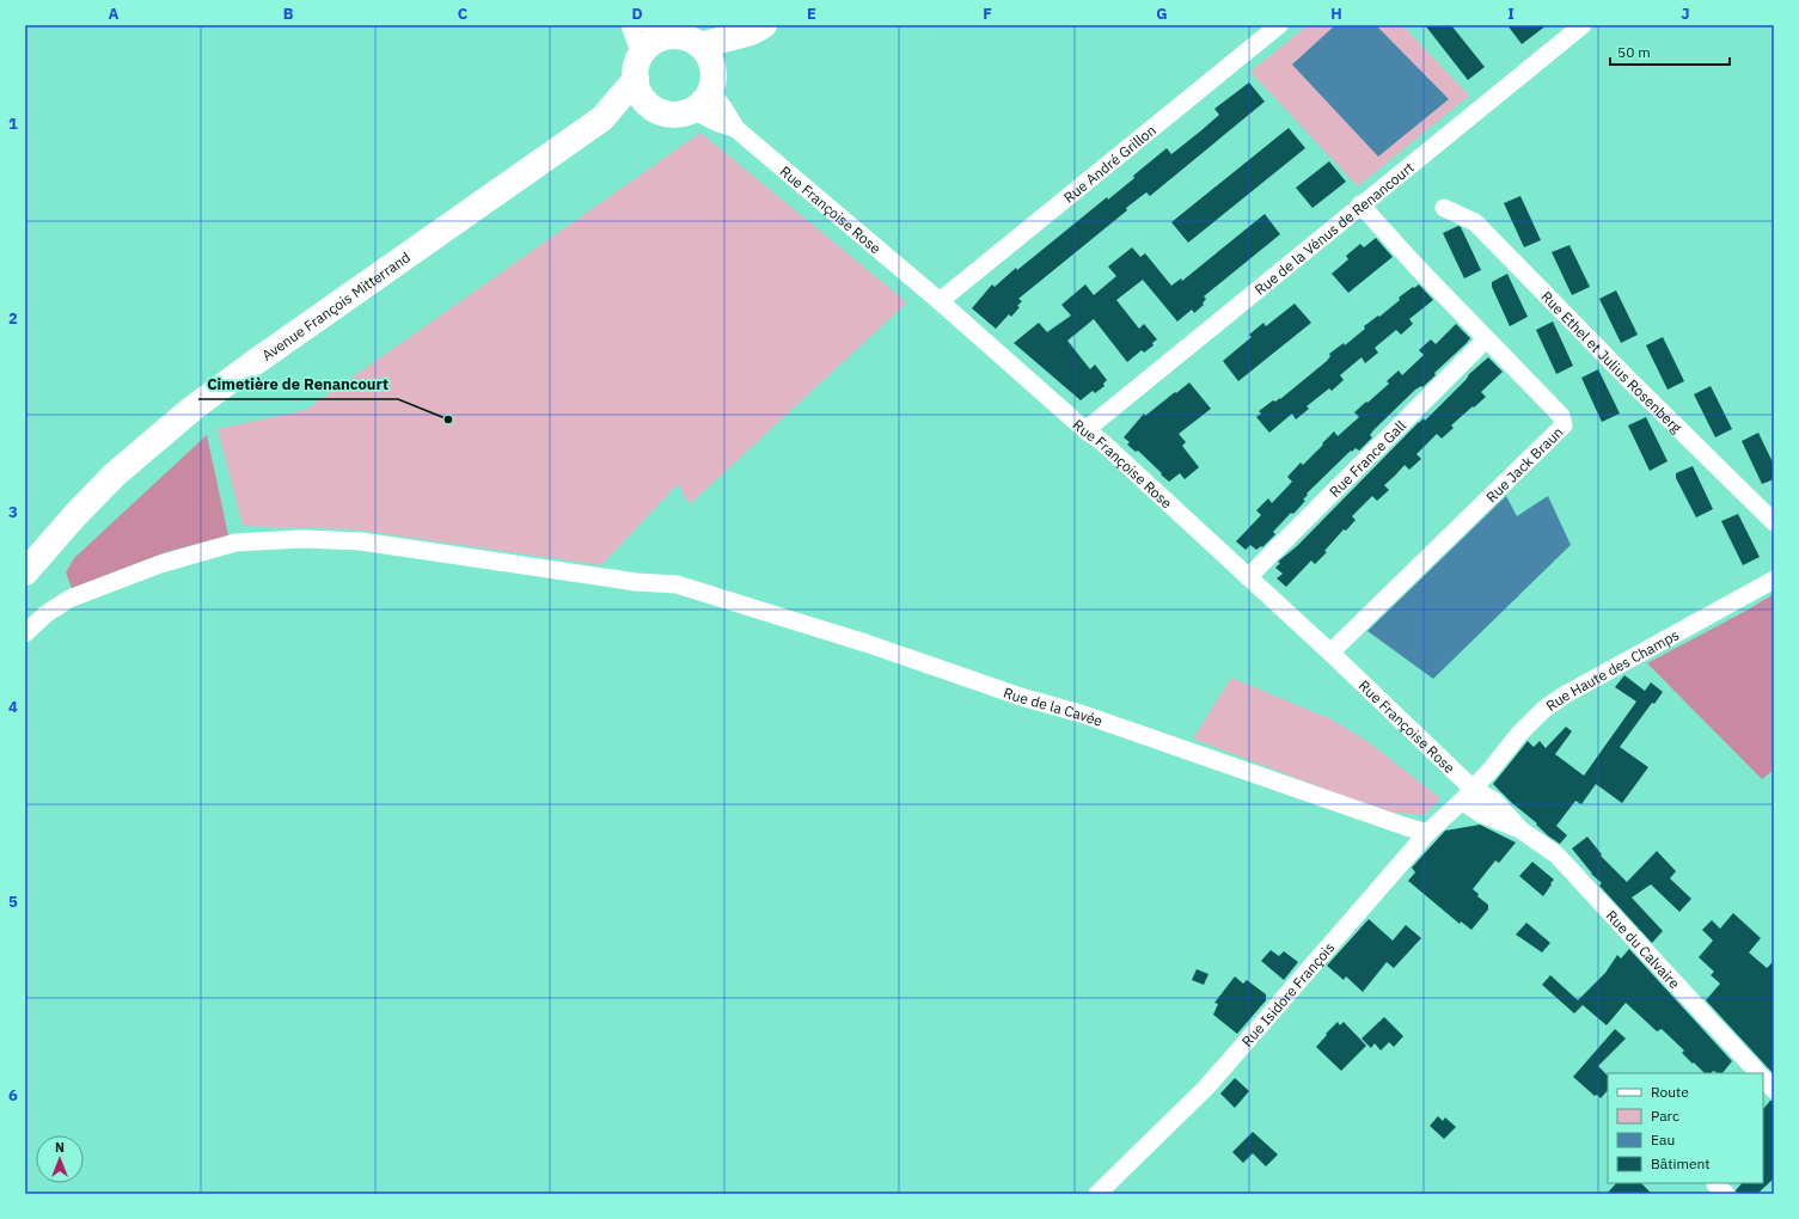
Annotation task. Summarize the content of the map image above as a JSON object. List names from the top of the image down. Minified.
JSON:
{"streets":{"main road":["Avenue François Mitterrand"],"street":["Rue André Grillon","Rue Françoise Rose","Rue de la Vénus de Renancourt","Rue Ethel et Julius Rosenberg","Rue France Gall","Rue Jack Braun","Rue Haute des Champs","Rue de la Cavée","Rue du Calvaire","Rue Isidore François"]},"crossings":[["Rue André Grillon","Rue Françoise Rose"],["Rue Françoise Rose","Rue de la Vénus de Renancourt"],["Rue Françoise Rose","Rue France Gall"],["Rue Françoise Rose","Rue Jack Braun"],["Rue Françoise Rose","Rue Haute des Champs"],["Rue Françoise Rose","Rue du Calvaire"],["Rue Françoise Rose","Rue Isidore François"],["Rue de la Vénus de Renancourt","Rue Jack Braun"],["Rue France Gall","Rue Jack Braun"],["Rue Haute des Champs","Rue du Calvaire"],["Rue Haute des Champs","Rue Isidore François"],["Rue de la Cavée","Rue Isidore François"],["Rue du Calvaire","Rue Isidore François"]],"places":["Cimetière de Renancourt"],"legend":["Route","Parc","Eau","Bâtiment"],"scale_bar":"50 m","north":"top","grid":{"columns":["A","B","C","D","E","F","G","H","I","J"],"rows":["1","2","3","4","5","6"]}}
